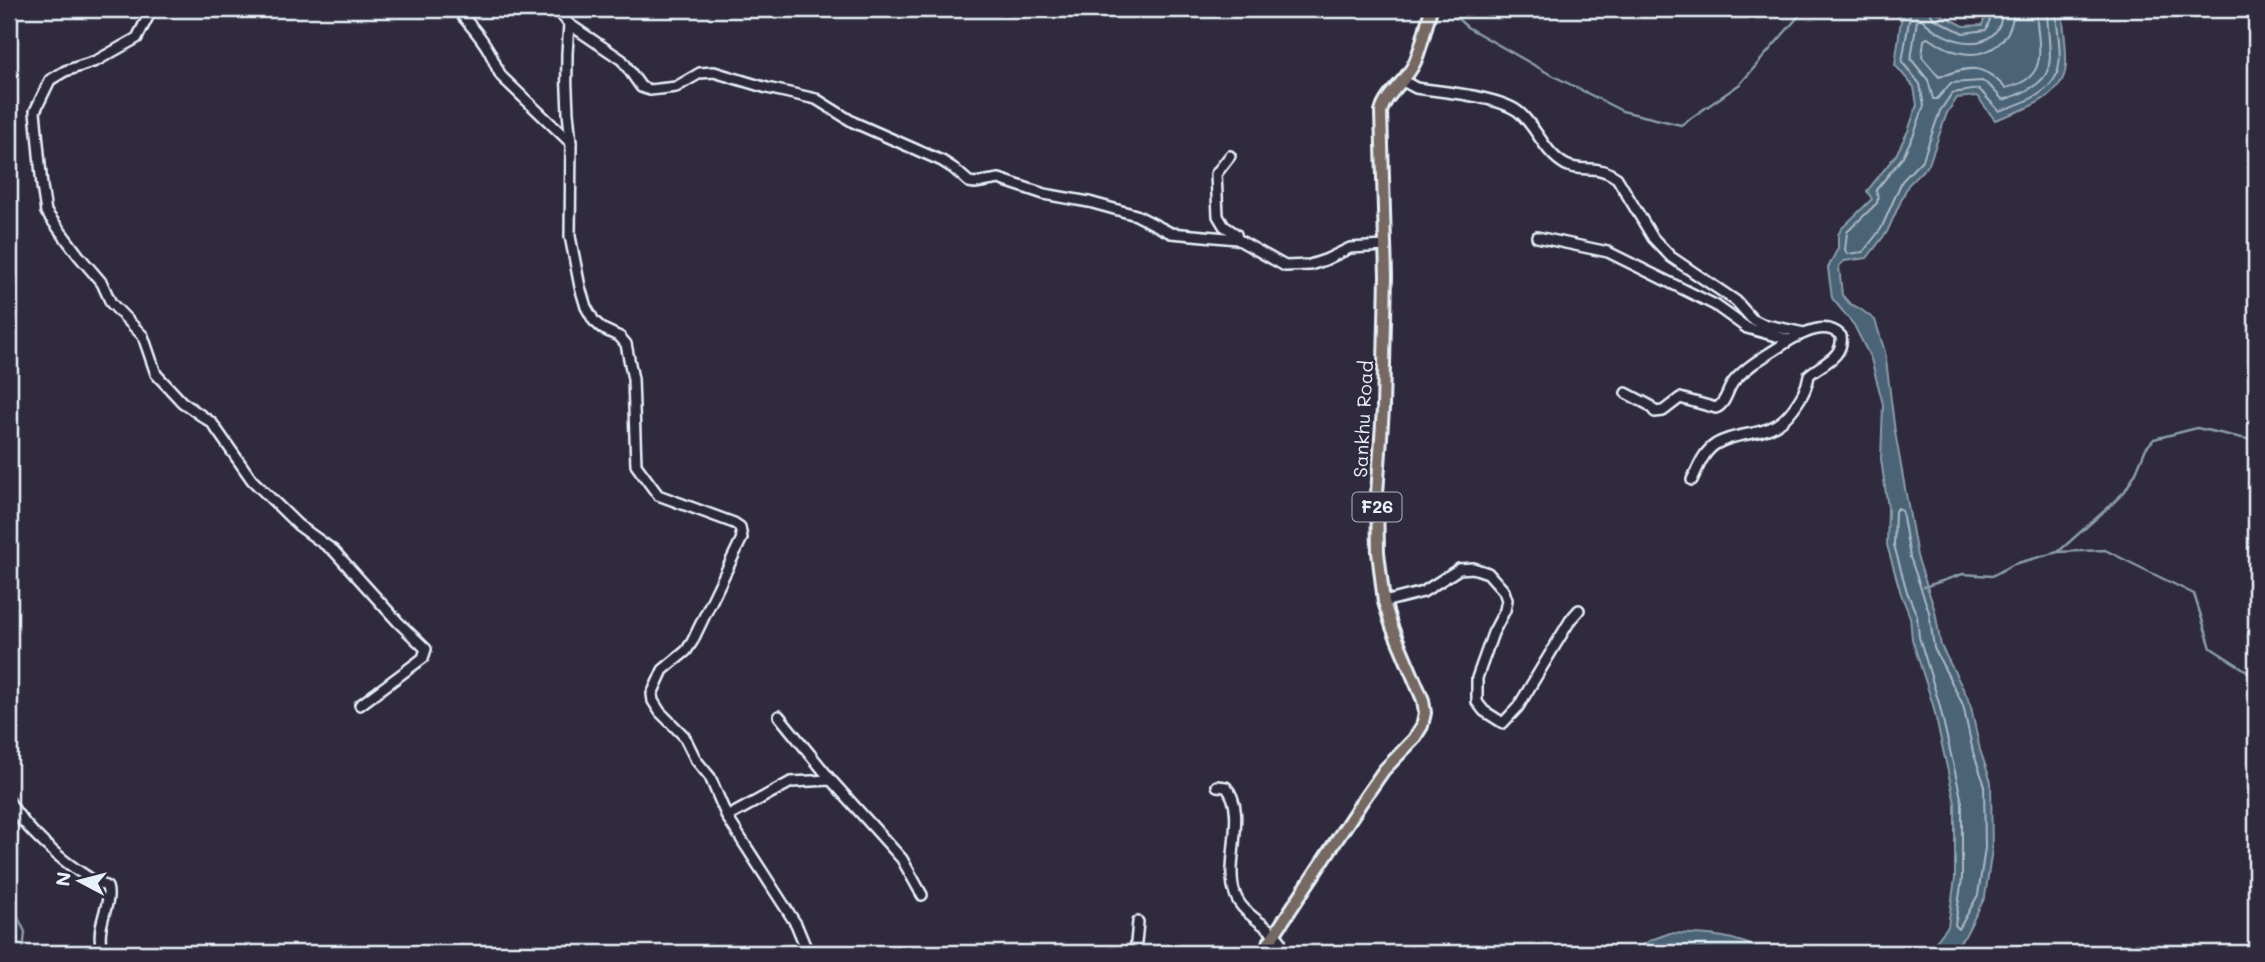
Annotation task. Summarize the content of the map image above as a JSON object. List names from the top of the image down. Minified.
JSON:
{"streets":{"main road":["Sankhu Road","F26"]},"north":"left"}
